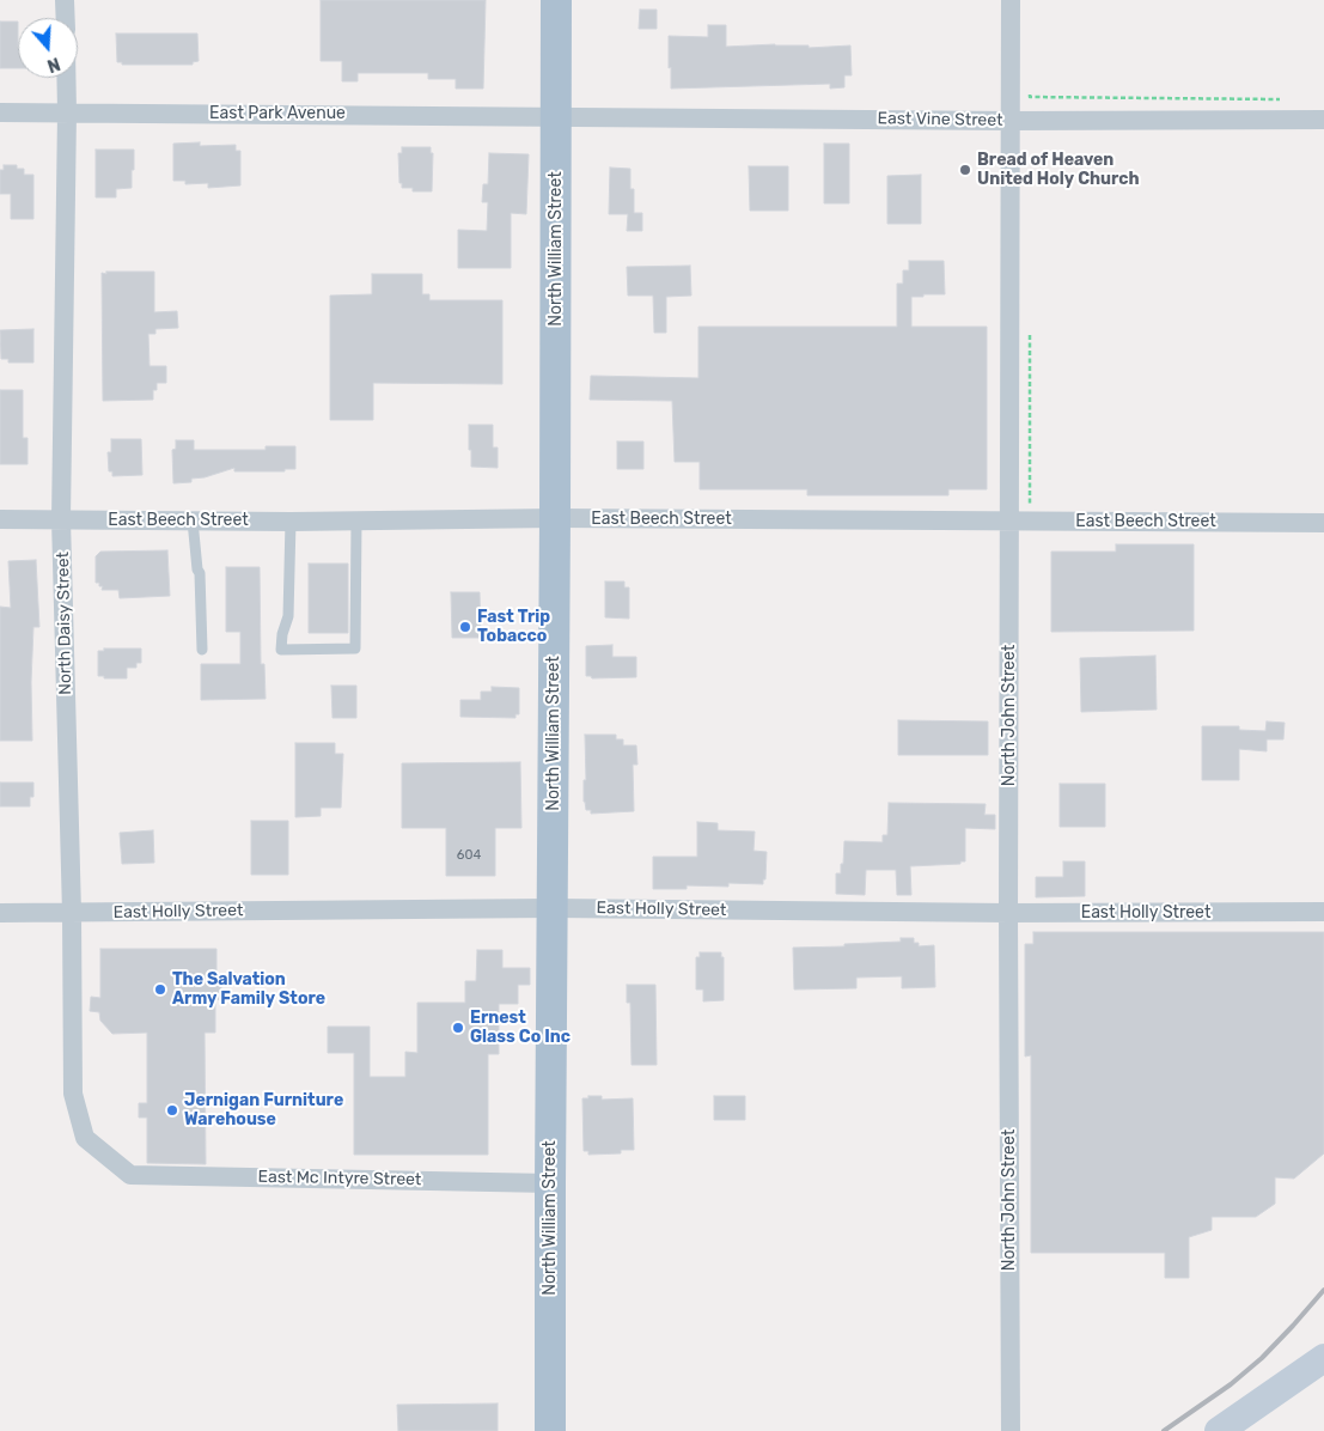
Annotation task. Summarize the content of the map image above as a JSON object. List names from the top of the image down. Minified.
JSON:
{"streets":{"main road":["North William Street"],"street":["East Park Avenue","East Vine Street","East Beech Street","North Daisy Street","North John Street","East Holly Street","East Mc Intyre Street"]},"crossings":[["East Park Avenue","East Vine Street"],["East Park Avenue","North William Street"],["East Park Avenue","North Daisy Street"],["East Vine Street","North William Street"],["East Vine Street","North John Street"],["North William Street","East Beech Street"],["North William Street","East Holly Street"],["North William Street","East Mc Intyre Street"],["East Beech Street","North Daisy Street"],["East Beech Street","North John Street"],["North Daisy Street","East Holly Street"],["North Daisy Street","East Mc Intyre Street"],["North John Street","East Holly Street"]],"places":["Bread of Heaven United Holy Church","Fast Trip Tobacco","The Salvation Army Family Store","Ernest Glass Co Inc","Jernigan Furniture Warehouse"],"house_numbers":["604"],"north":"bottom"}
